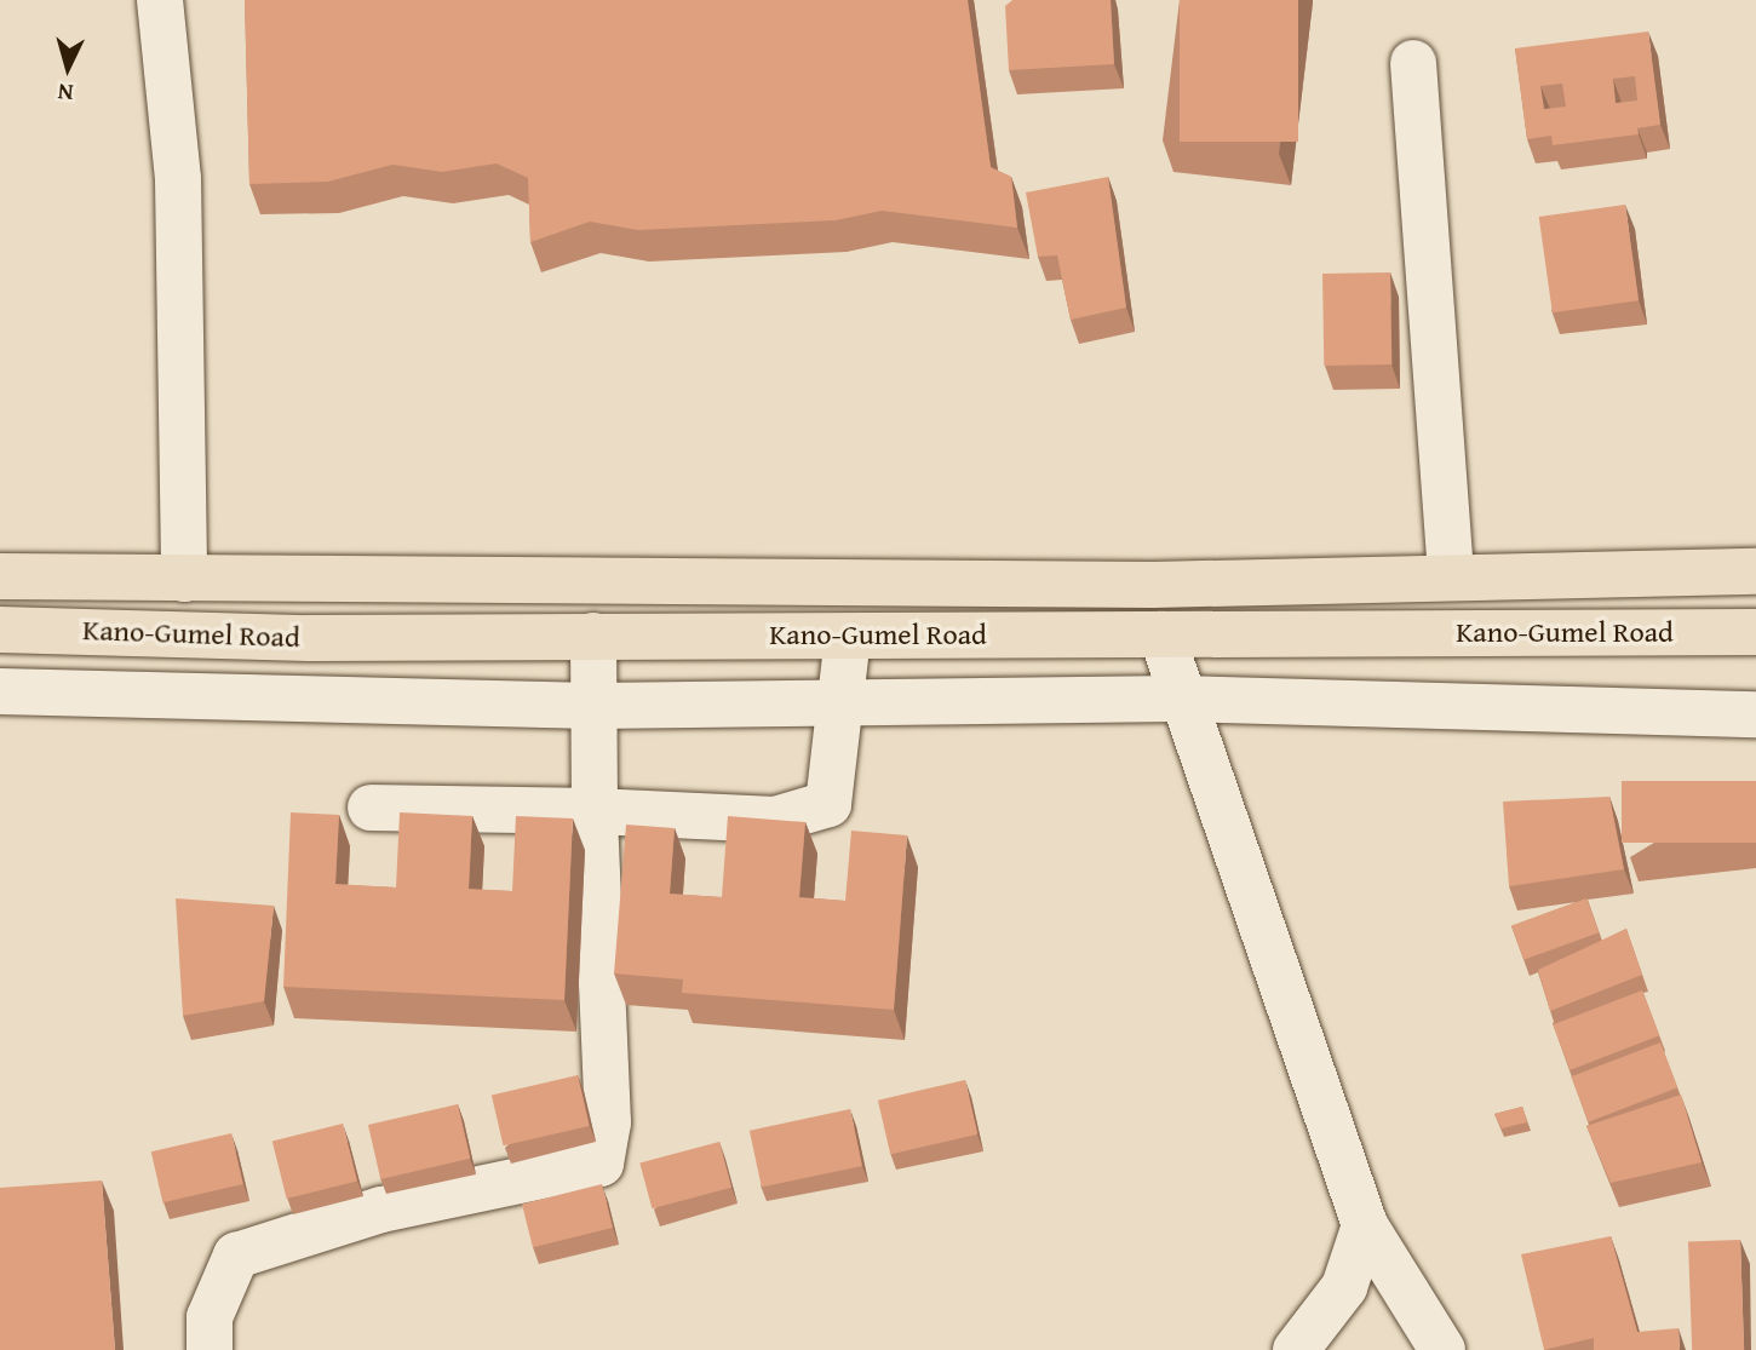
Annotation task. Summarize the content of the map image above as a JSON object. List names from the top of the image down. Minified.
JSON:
{"streets":{"main road":["Kano-Gumel Road"]},"north":"bottom"}
